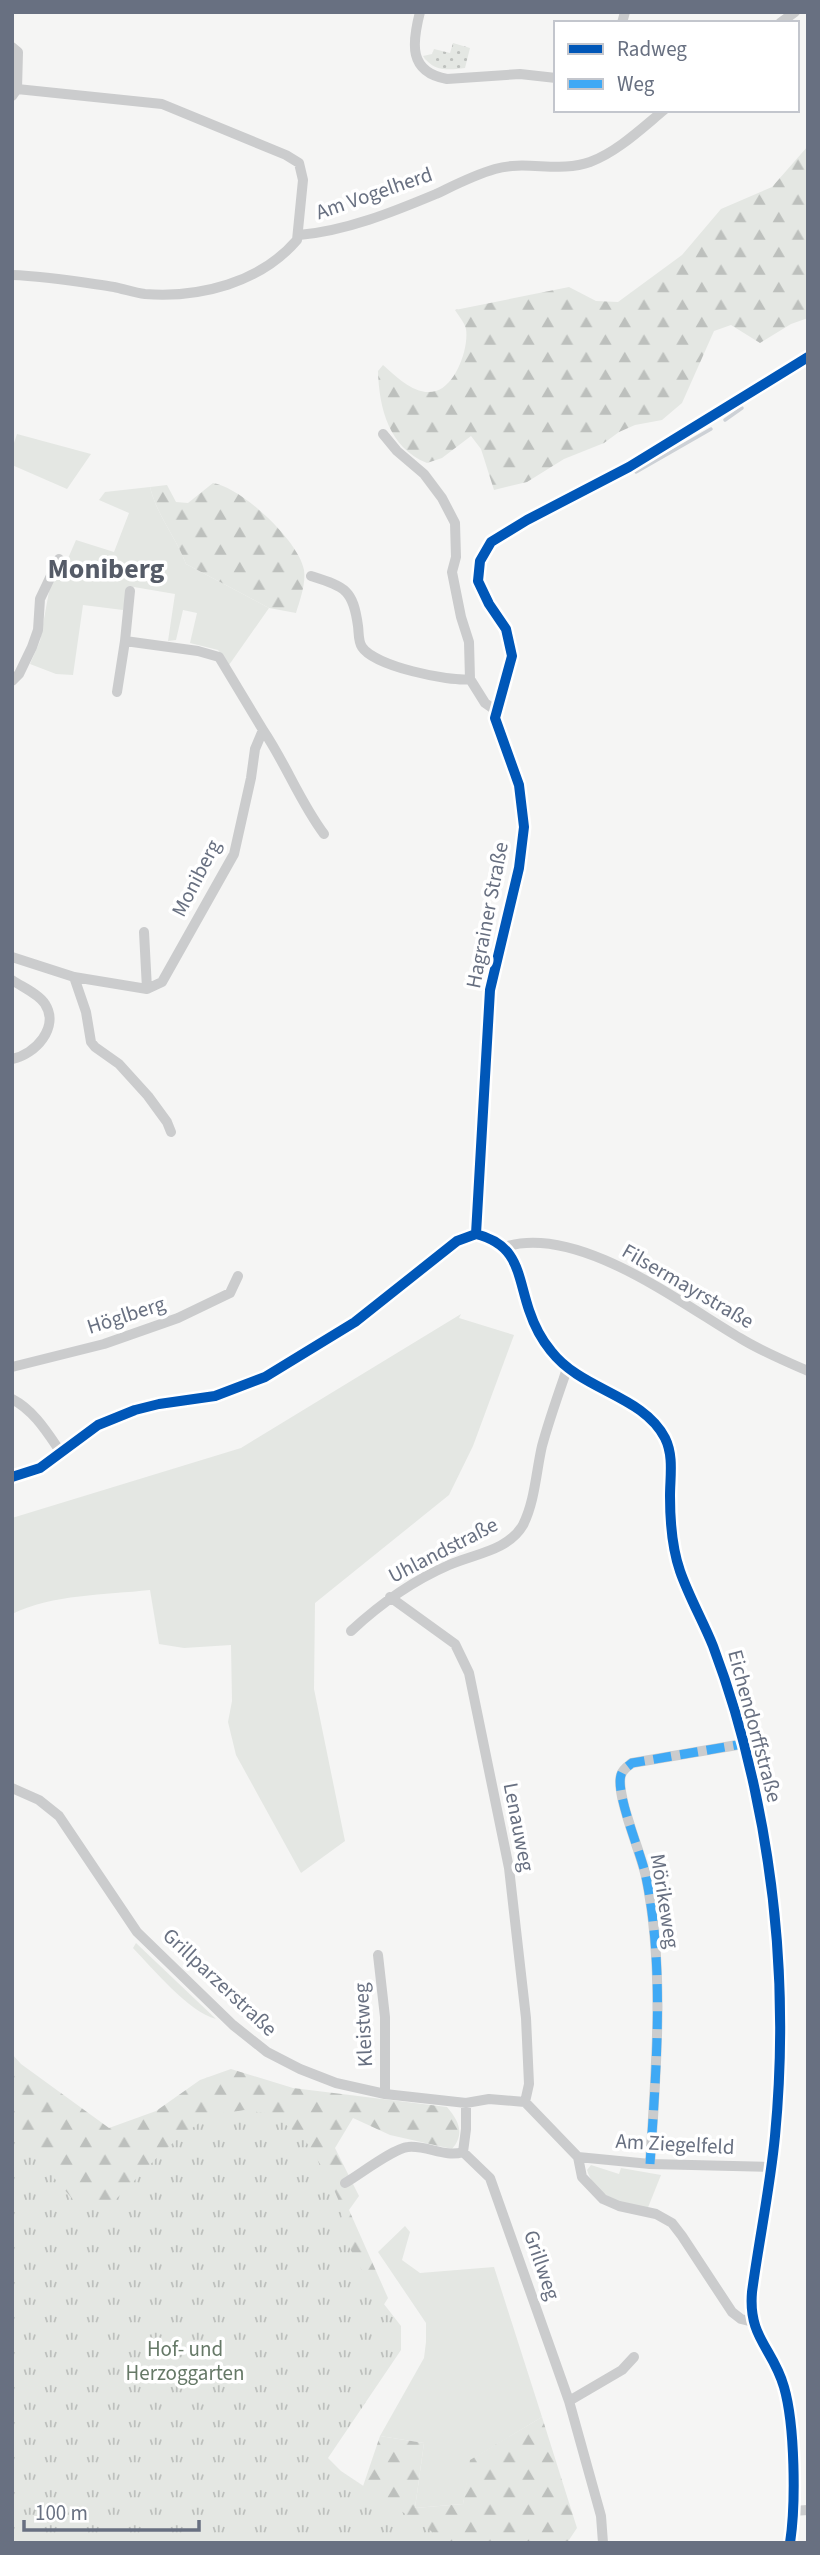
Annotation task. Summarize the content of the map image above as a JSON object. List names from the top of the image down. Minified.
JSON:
{"streets":{"street":["Am Vogelherd","Moniberg","Hagrainer Straße","Filsermayrstraße","Höglberg","Uhlandstraße","Eichendorffstraße","Lenauweg","Mörikeweg","Grillparzerstraße","Kleistweg","Am Ziegelfeld","Grillweg"]},"crossings":[["Filsermayrstraße","Eichendorffstraße"],["Uhlandstraße","Eichendorffstraße"],["Uhlandstraße","Lenauweg"],["Eichendorffstraße","Mörikeweg"],["Eichendorffstraße","Am Ziegelfeld"],["Lenauweg","Grillparzerstraße"],["Mörikeweg","Am Ziegelfeld"],["Grillparzerstraße","Kleistweg"]],"districts":["Moniberg"],"parks":["Hof- und Herzoggarten"],"legend":["Radweg","Weg"],"scale_bar":"100 m"}
